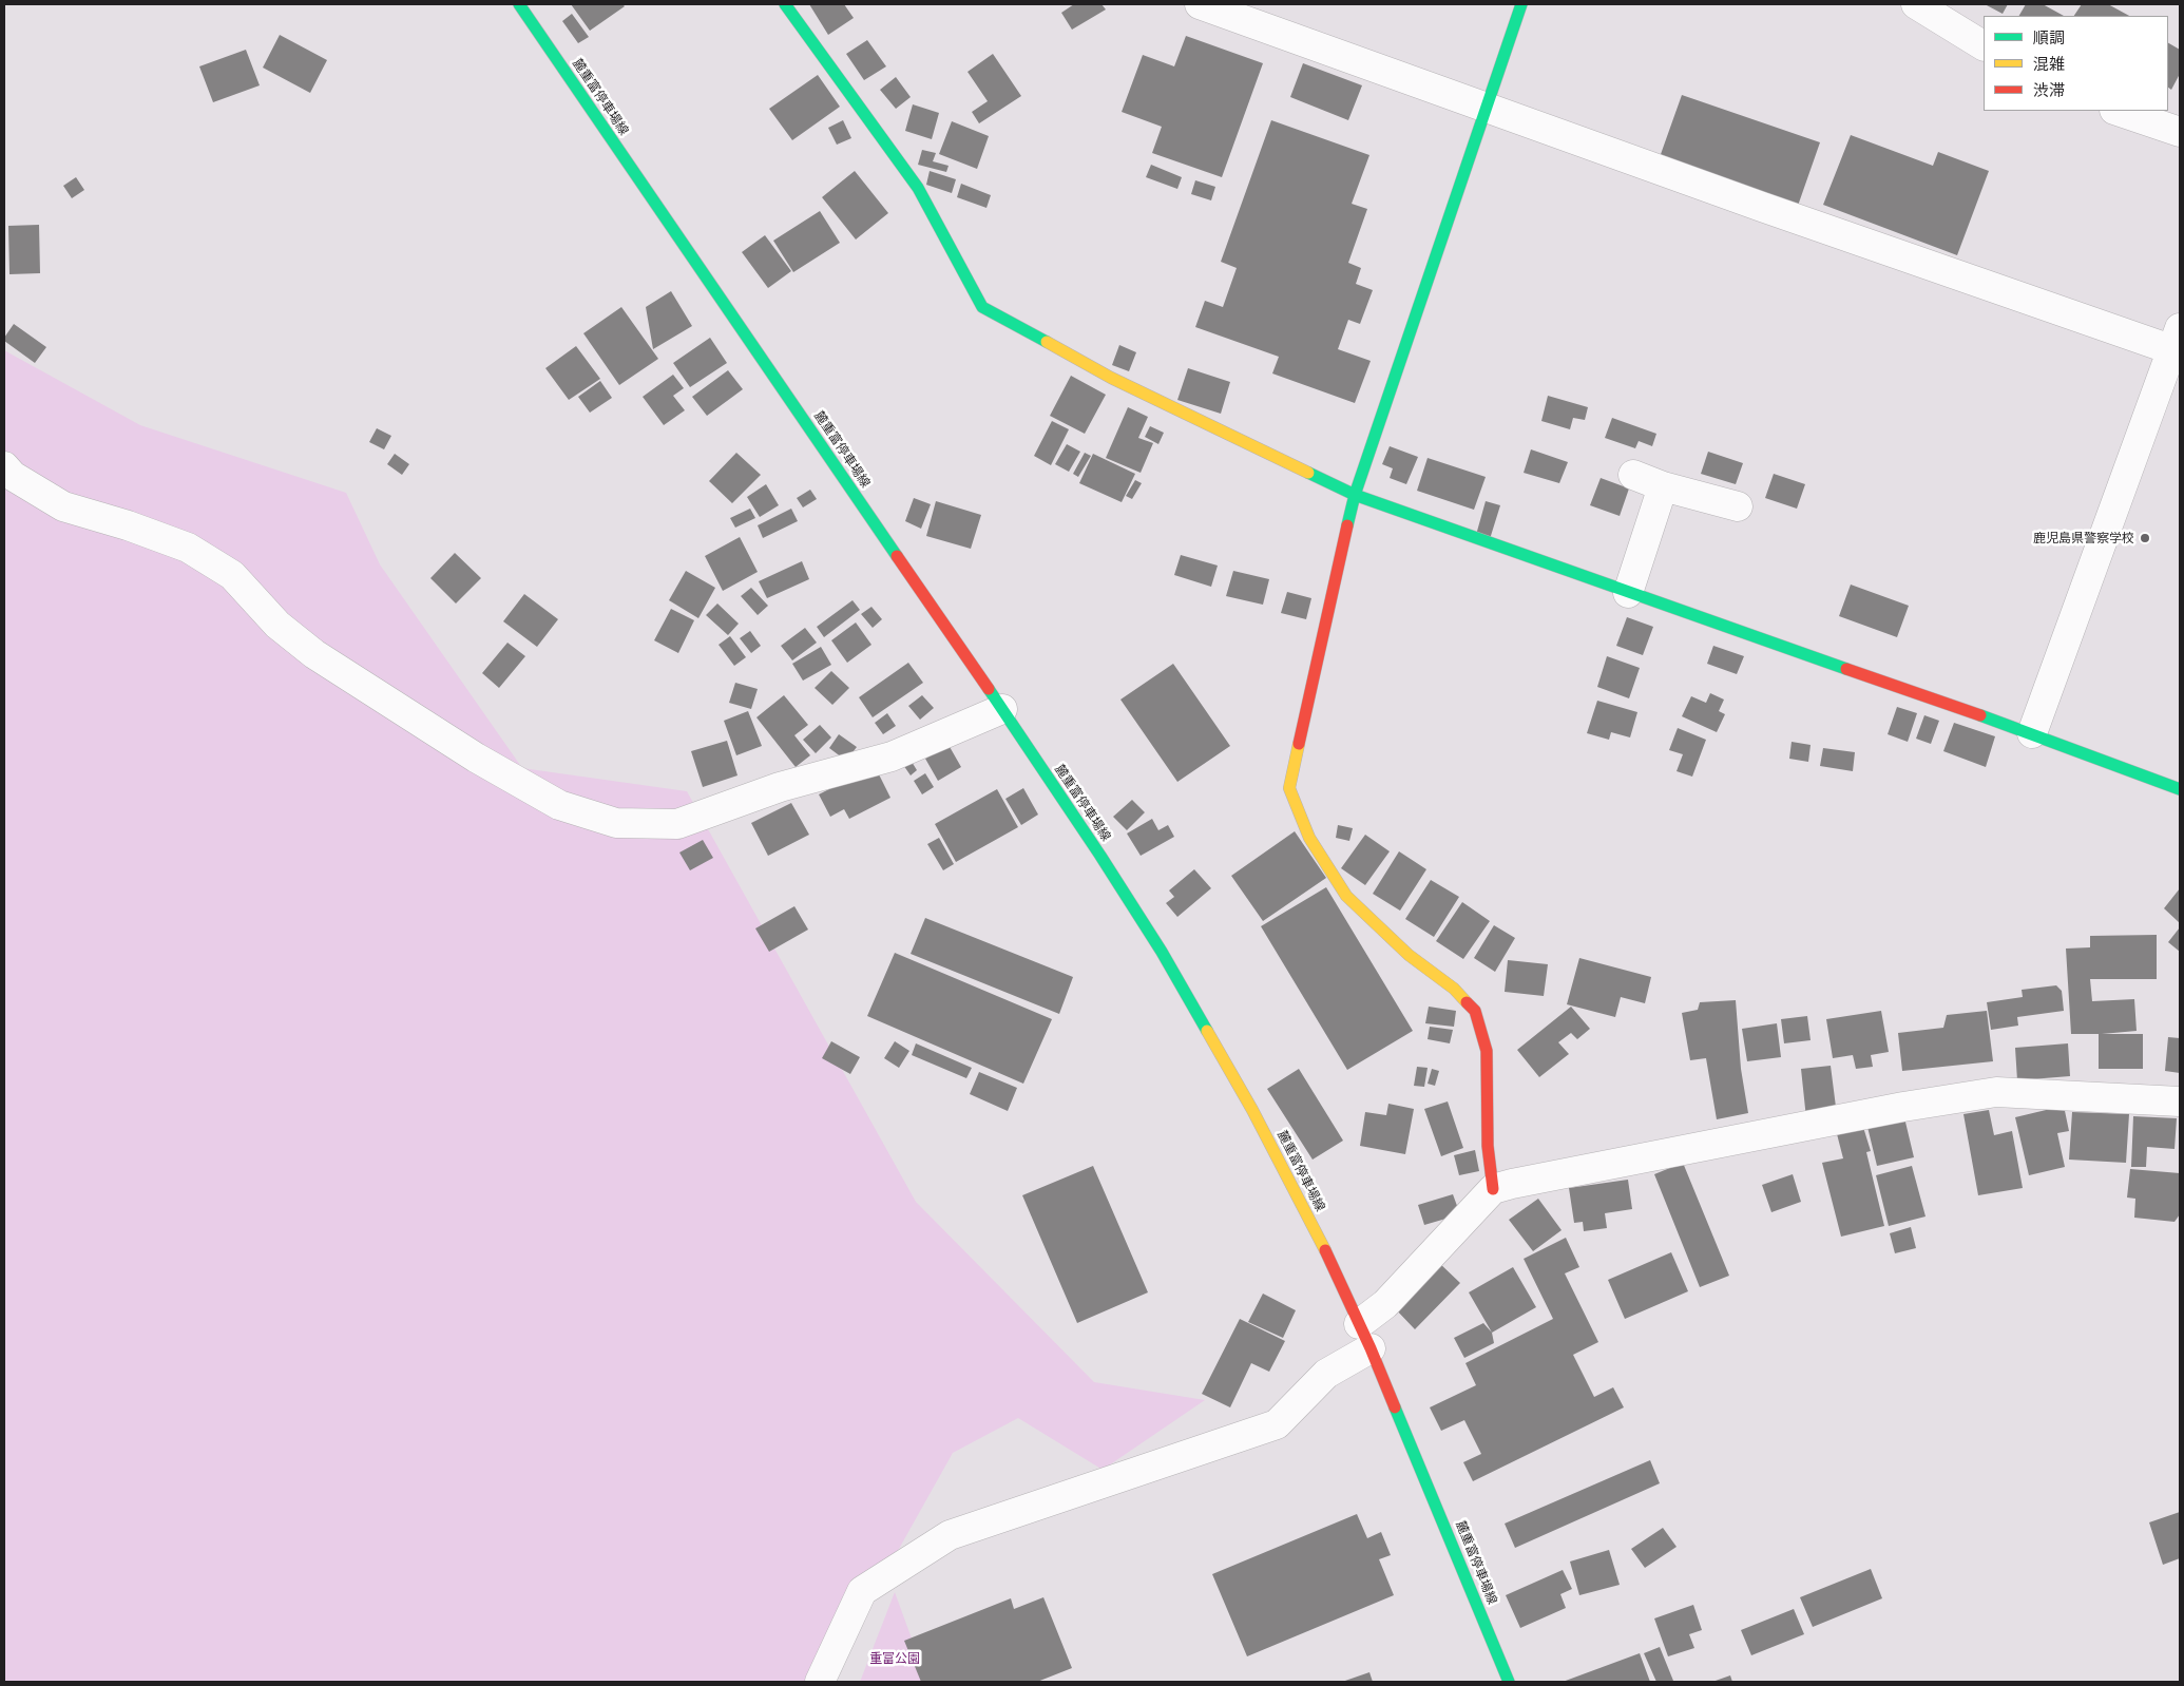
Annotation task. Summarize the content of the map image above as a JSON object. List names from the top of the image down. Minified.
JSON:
{"streets":{"street":["麓重富停車場線"]},"parks":["重富公園"],"places":["鹿児島県警察学校"],"legend":["順調","混雑","渋滞"]}
